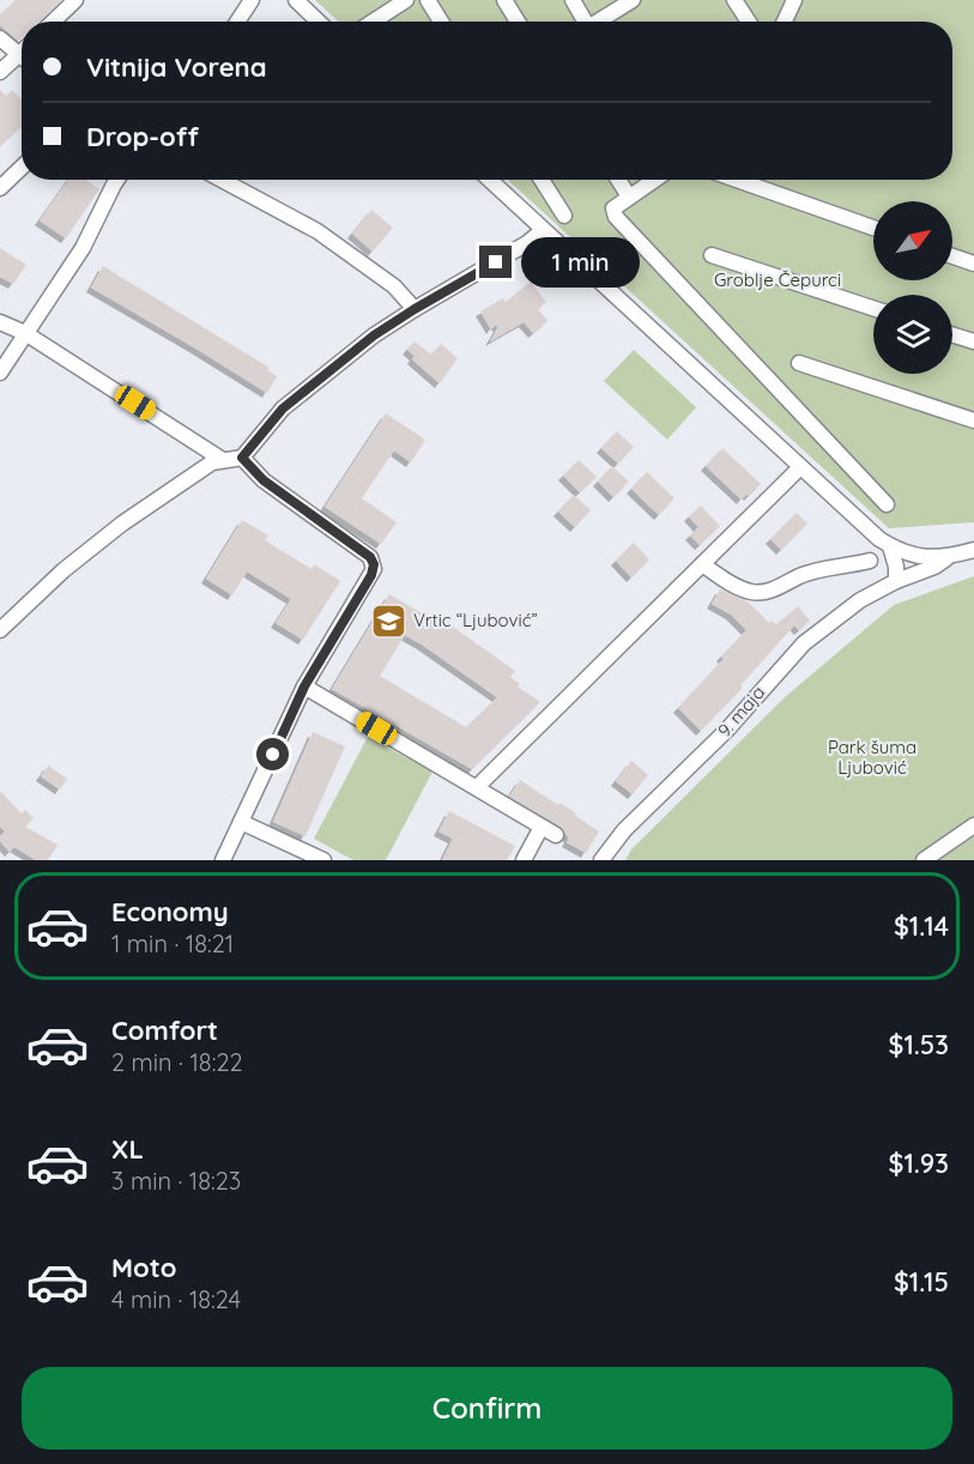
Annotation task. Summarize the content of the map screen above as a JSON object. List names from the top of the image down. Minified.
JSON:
{"streets":{"street":["9. maja"]},"parks":["Groblje Čepurci","Park šuma Ljubović"],"places":{"school or university":["Vrtic “Ljubović”"]},"north":"top right","page":{"banner":["Vitnija Vorena","Drop-off"],"bubble":"1 min","list":[{"name":"Economy","note":"1 min · 18:21","value":"$1.14"},{"name":"Comfort","note":"2 min · 18:22","value":"$1.53"},{"name":"XL","note":"3 min · 18:23","value":"$1.93"},{"name":"Moto","note":"4 min · 18:24","value":"$1.15"}],"buttons":"Confirm"}}
